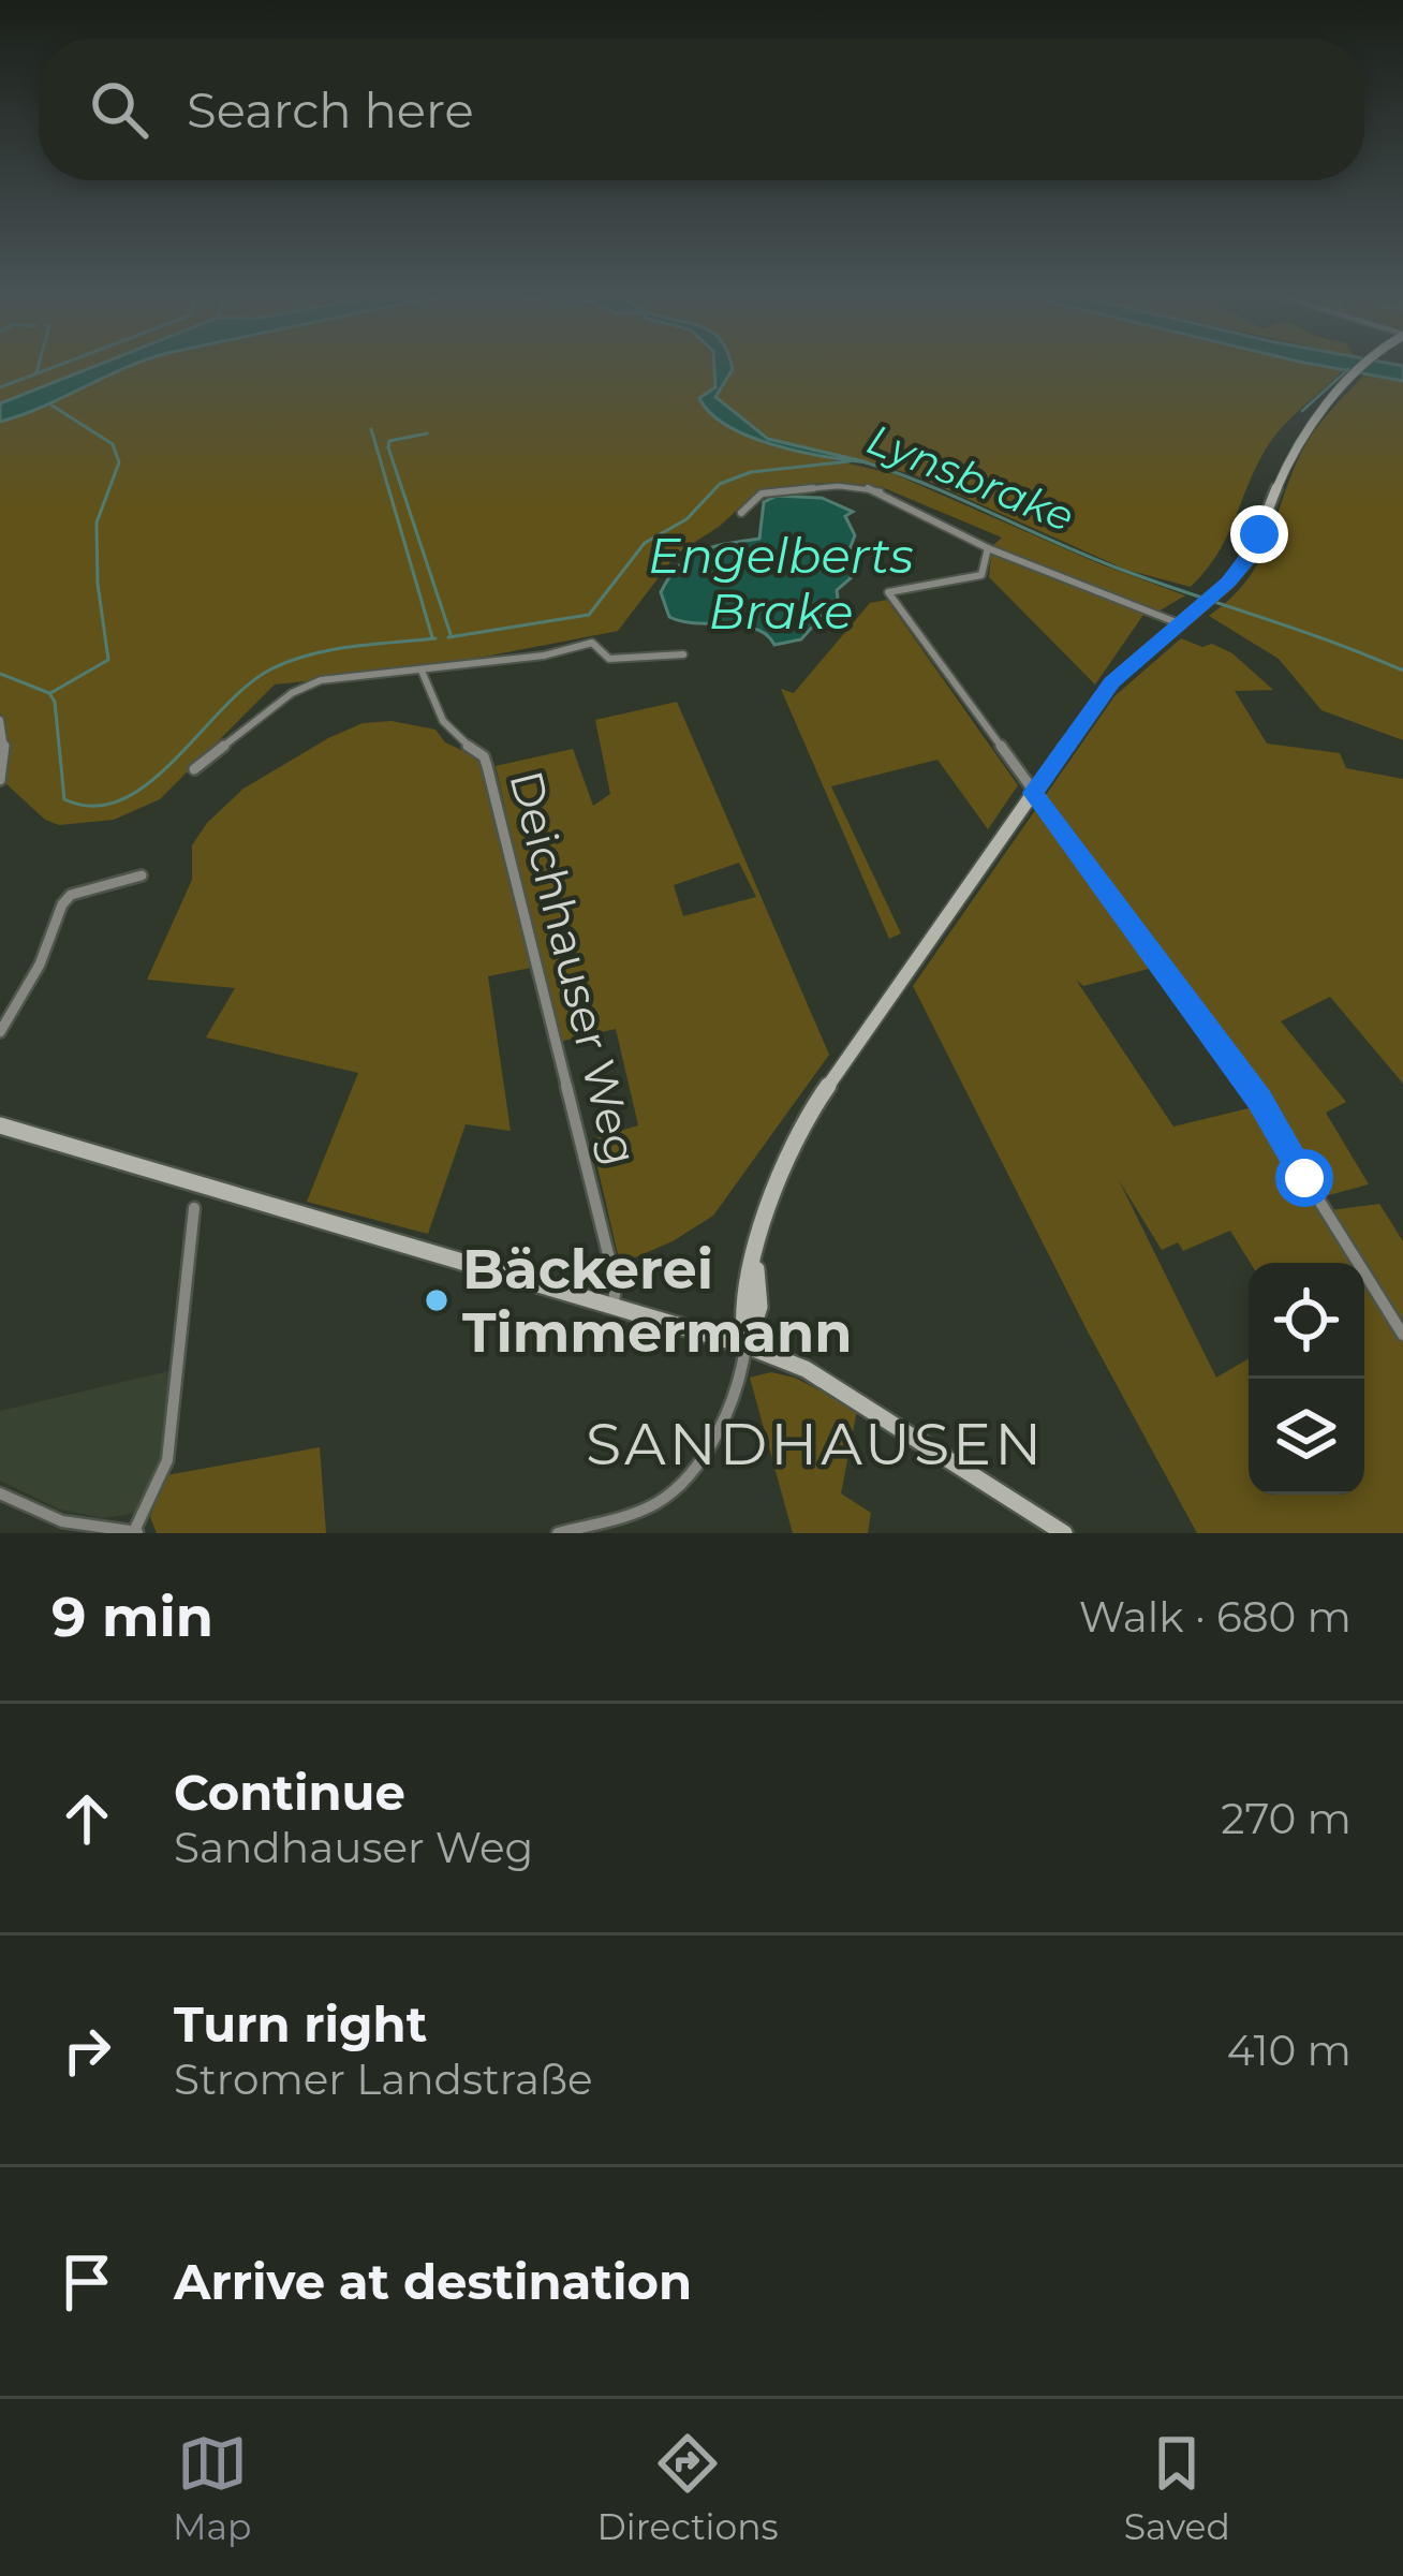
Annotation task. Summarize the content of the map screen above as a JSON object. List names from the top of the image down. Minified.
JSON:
{"streets":{"street":["Deichhauser Weg"]},"districts":["SANDHAUSEN"],"water":["Lynsbrake","Engelberts Brake"],"places":["Bäckerei Timmermann"],"page":{"search":"Search here","heading":["9 min","Walk · 680 m"],"list":[["Continue","Sandhauser Weg","270 m"],["Turn right","Stromer Landstraße","410 m"],"Arrive at destination"],"nav":["Map","Directions","Saved"]}}
